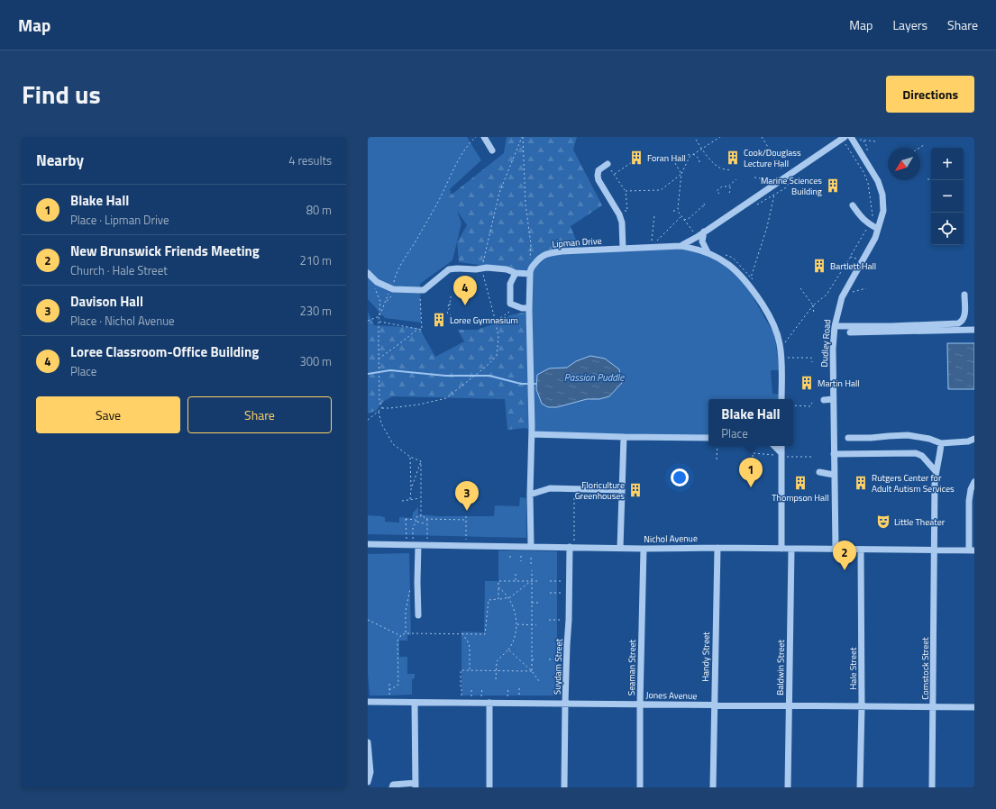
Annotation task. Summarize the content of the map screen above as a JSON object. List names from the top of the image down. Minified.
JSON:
{"streets":{"street":["Lipman Drive","Dudley Road","Nichol Avenue","Handy Street","Suydam Street","Seaman Street","Baldwin Street","Hale Street","Comstock Street","Jones Avenue"]},"crossings":[["Dudley Road","Nichol Avenue"],["Nichol Avenue","Handy Street"],["Nichol Avenue","Suydam Street"],["Nichol Avenue","Seaman Street"],["Nichol Avenue","Baldwin Street"],["Nichol Avenue","Hale Street"],["Nichol Avenue","Comstock Street"],["Handy Street","Jones Avenue"],["Suydam Street","Jones Avenue"],["Seaman Street","Jones Avenue"],["Baldwin Street","Jones Avenue"],["Hale Street","Jones Avenue"],["Comstock Street","Jones Avenue"]],"water":["Passion Puddle"],"places":{"building":["Foran Hall","Cook/Douglass Lecture Hall","Marine Sciences Building","Bartlett Hall","Loree Gymnasium","Martin Hall","Thompson Hall","Rutgers Center for Adult Autism Services","Floriculture Greenhouses"],"theatre":["Little Theater"]},"north":"bottom left","page":{"header":"Map","nav":["Map","Layers","Share"],"title":"Find us","buttons":["Directions",["Save","Share"]],"heading":["Nearby","4 results"],"map_buttons":["+","−"],"list":[{"mark":"1","name":"Blake Hall","note":"Place · Lipman Drive","value":"80 m"},{"mark":"2","name":"New Brunswick Friends Meeting","note":"Church · Hale Street","value":"210 m"},{"mark":"3","name":"Davison Hall","note":"Place · Nichol Avenue","value":"230 m"},{"mark":"4","name":"Loree Classroom-Office Building","note":"Place","value":"300 m"}],"pins":["4","1","3","2"],"popup":["Blake Hall","Place"]}}
